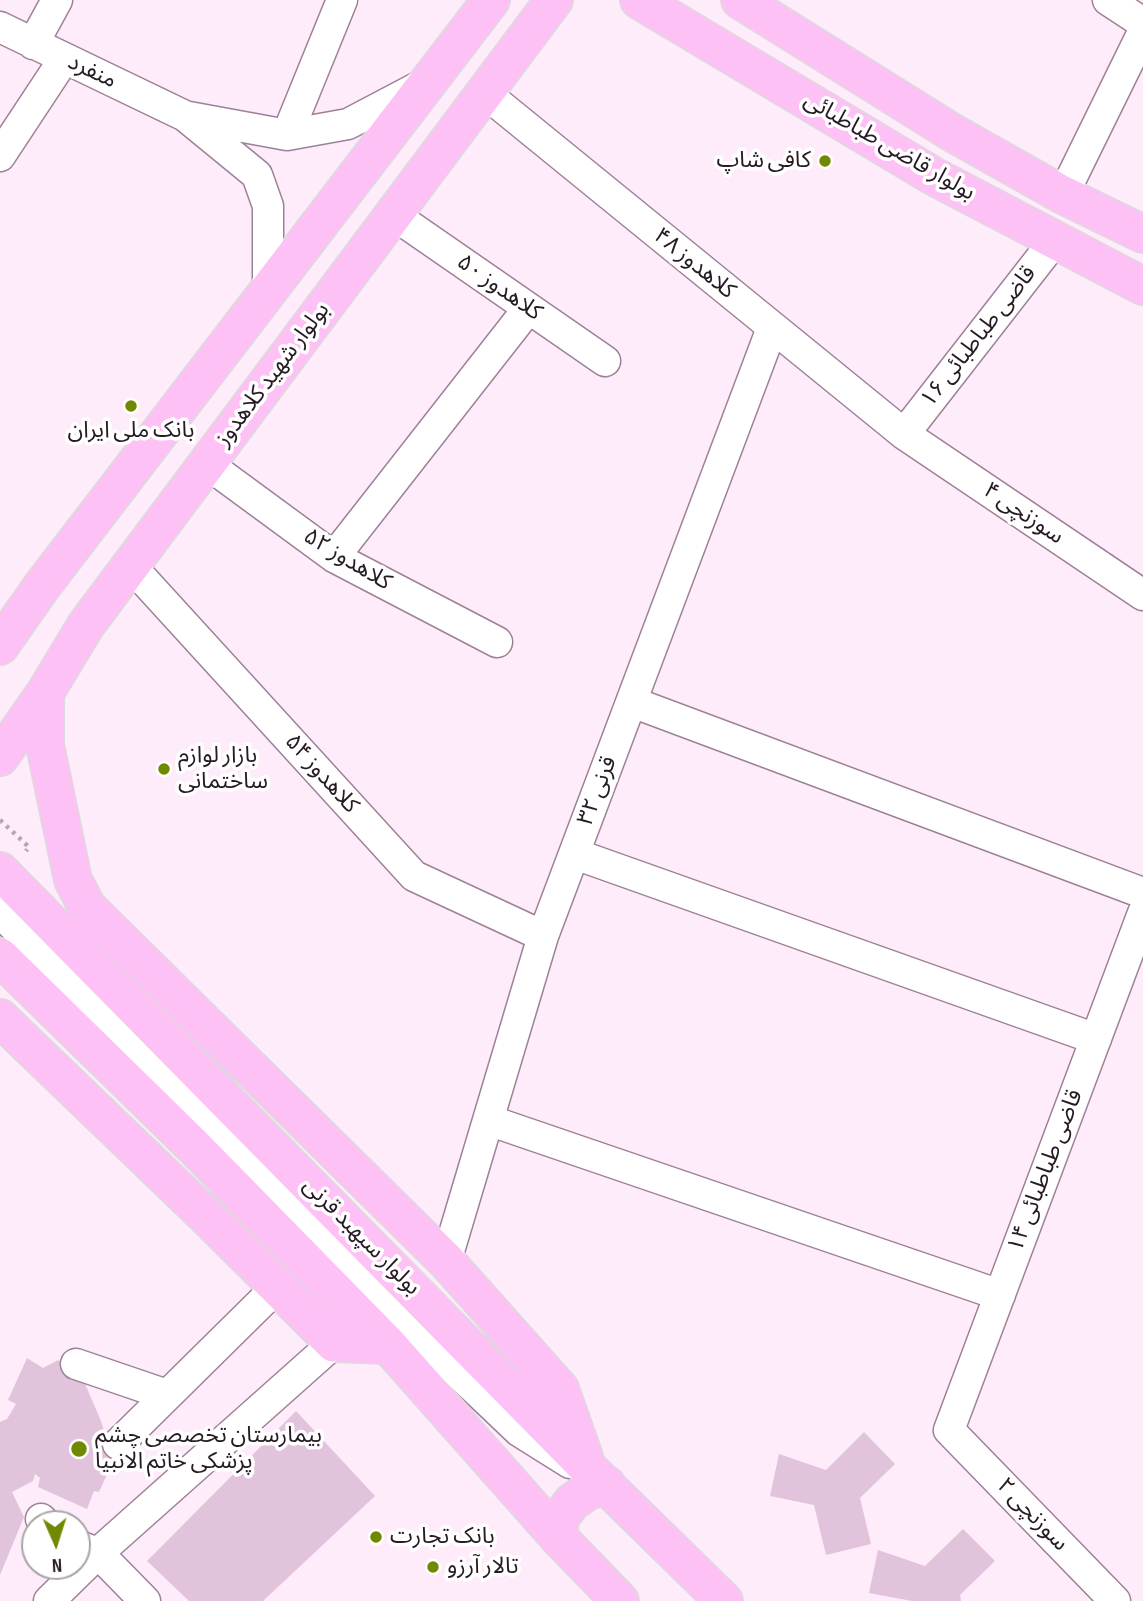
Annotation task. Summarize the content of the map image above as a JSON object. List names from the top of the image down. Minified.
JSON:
{"streets":{"main road":["بولوار قاضی طباطبائی","بولوار شهید کلاهدوز","بولوار سپهبد قرنی"],"street":["منفرد","کلاهدوز ۴۸","کلاهدوز ۵۰","قاضی طباطبائی ۱۶","سوزنچی ۴","کلاهدوز ۵۲","کلاهدوز ۵۴","قرنی ۳۲","قاضی طباطبائی ۱۴","سوزنچی ۲"]},"crossings":[["بولوار قاضی طباطبائی","قاضی طباطبائی ۱۶"],["کلاهدوز ۴۸","قاضی طباطبائی ۱۶"],["کلاهدوز ۴۸","بولوار شهید کلاهدوز"],["کلاهدوز ۴۸","سوزنچی ۴"],["کلاهدوز ۴۸","قرنی ۳۲"],["کلاهدوز ۵۰","بولوار شهید کلاهدوز"],["قاضی طباطبائی ۱۶","سوزنچی ۴"],["بولوار شهید کلاهدوز","کلاهدوز ۵۲"],["بولوار شهید کلاهدوز","کلاهدوز ۵۴"],["کلاهدوز ۵۴","قرنی ۳۲"],["قاضی طباطبائی ۱۴","سوزنچی ۲"]],"places":["کافی شاپ","بانک ملی ایران","بازار لوازم ساختمانی","بیمارستان تخصصی چشم پزشکی خاتم الانبیا","بانک تجارت","تالار آرزو"],"north":"bottom"}
